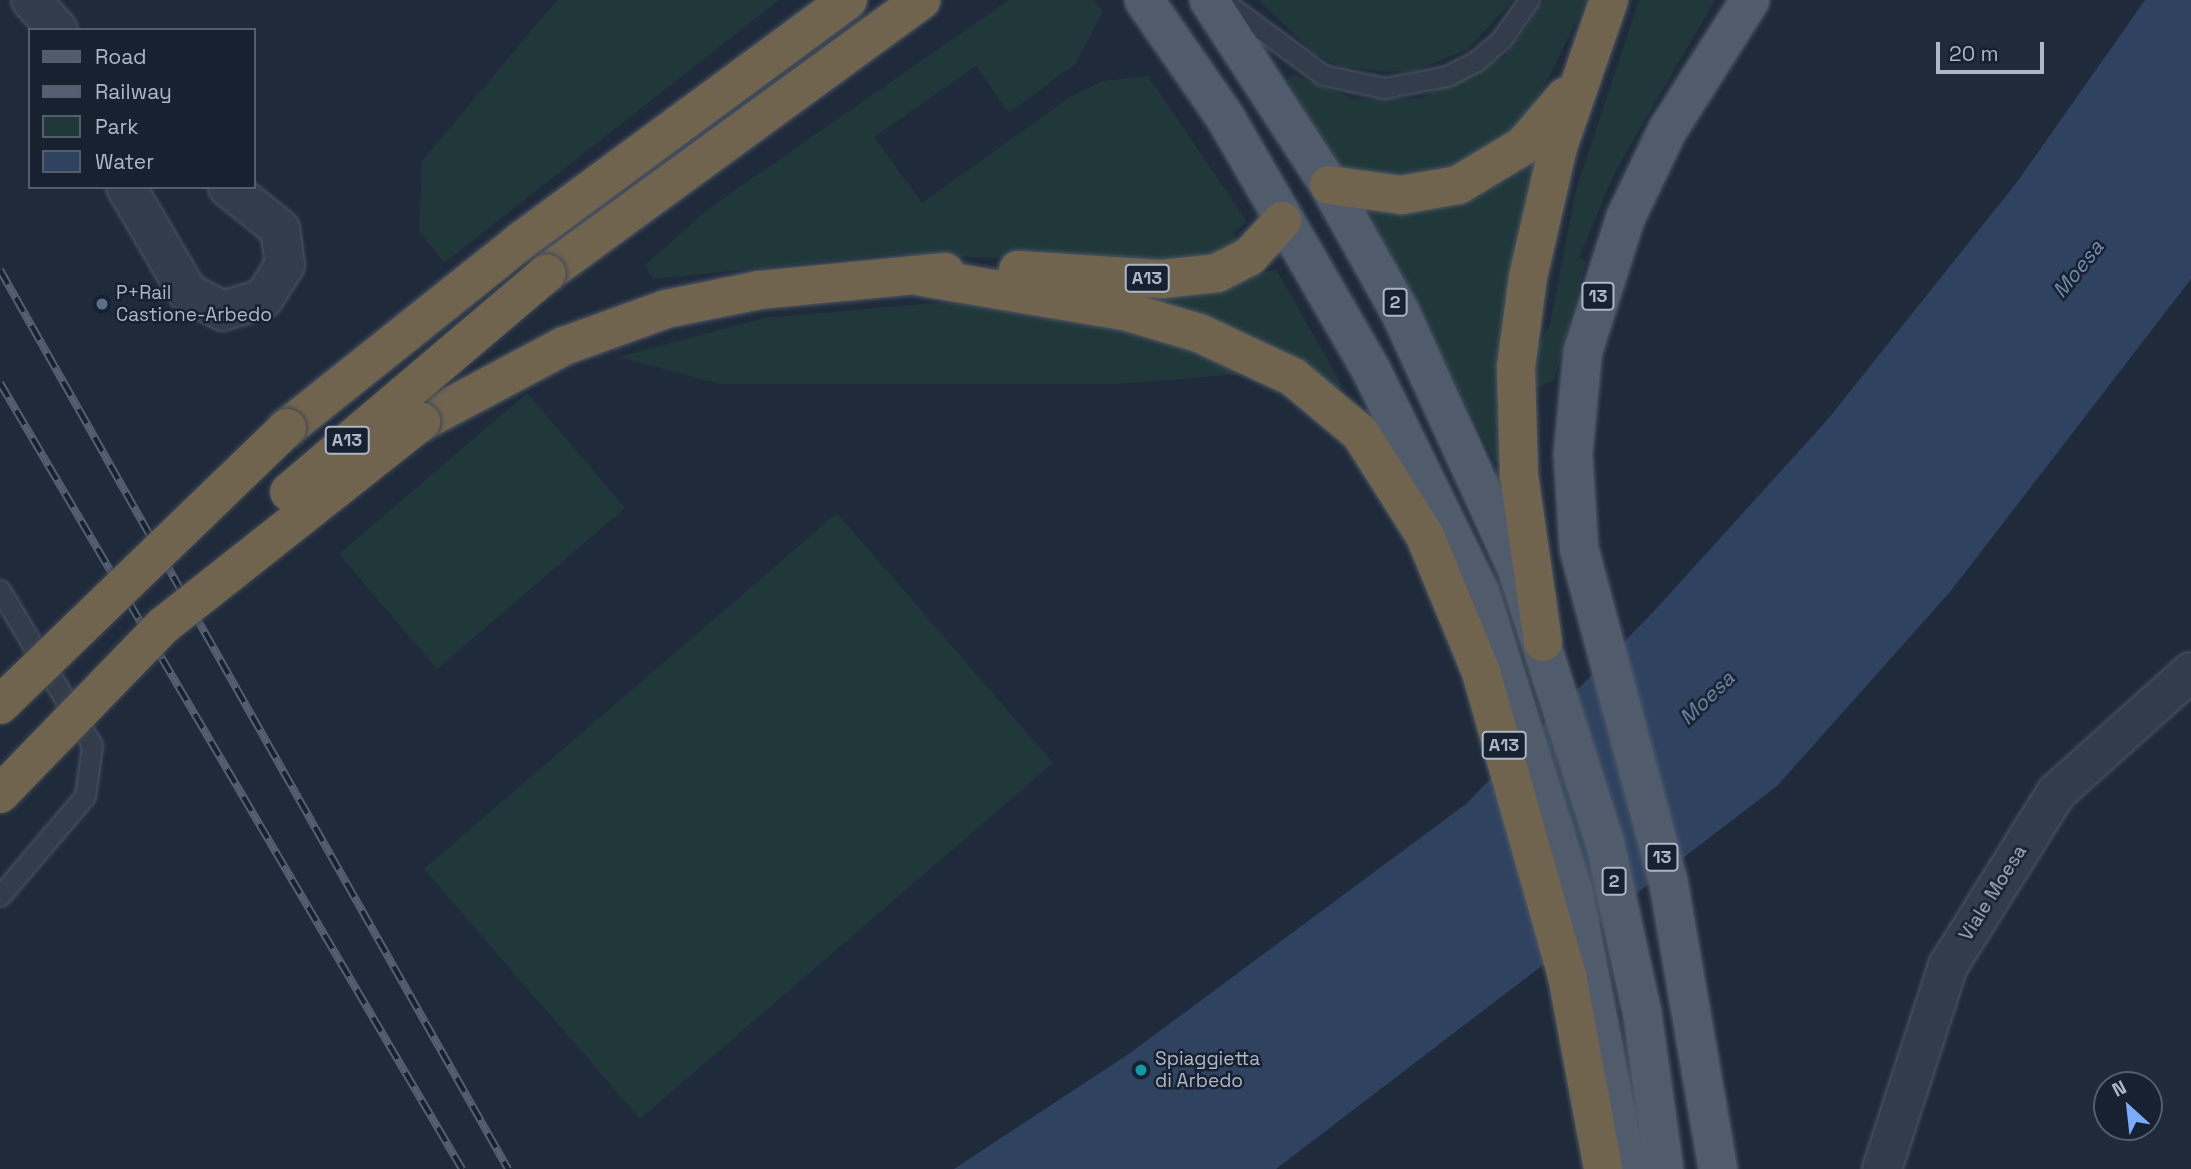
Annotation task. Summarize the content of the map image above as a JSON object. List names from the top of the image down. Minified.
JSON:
{"streets":{"highway":["A13"],"main road":["13","2"],"street":["Viale Moesa"]},"crossings":[["A13","2"]],"water":["Moesa"],"places":["P+Rail Castione-Arbedo","Spiaggietta di Arbedo"],"legend":["Road","Railway","Park","Water"],"scale_bar":"20 m","north":"top left"}
